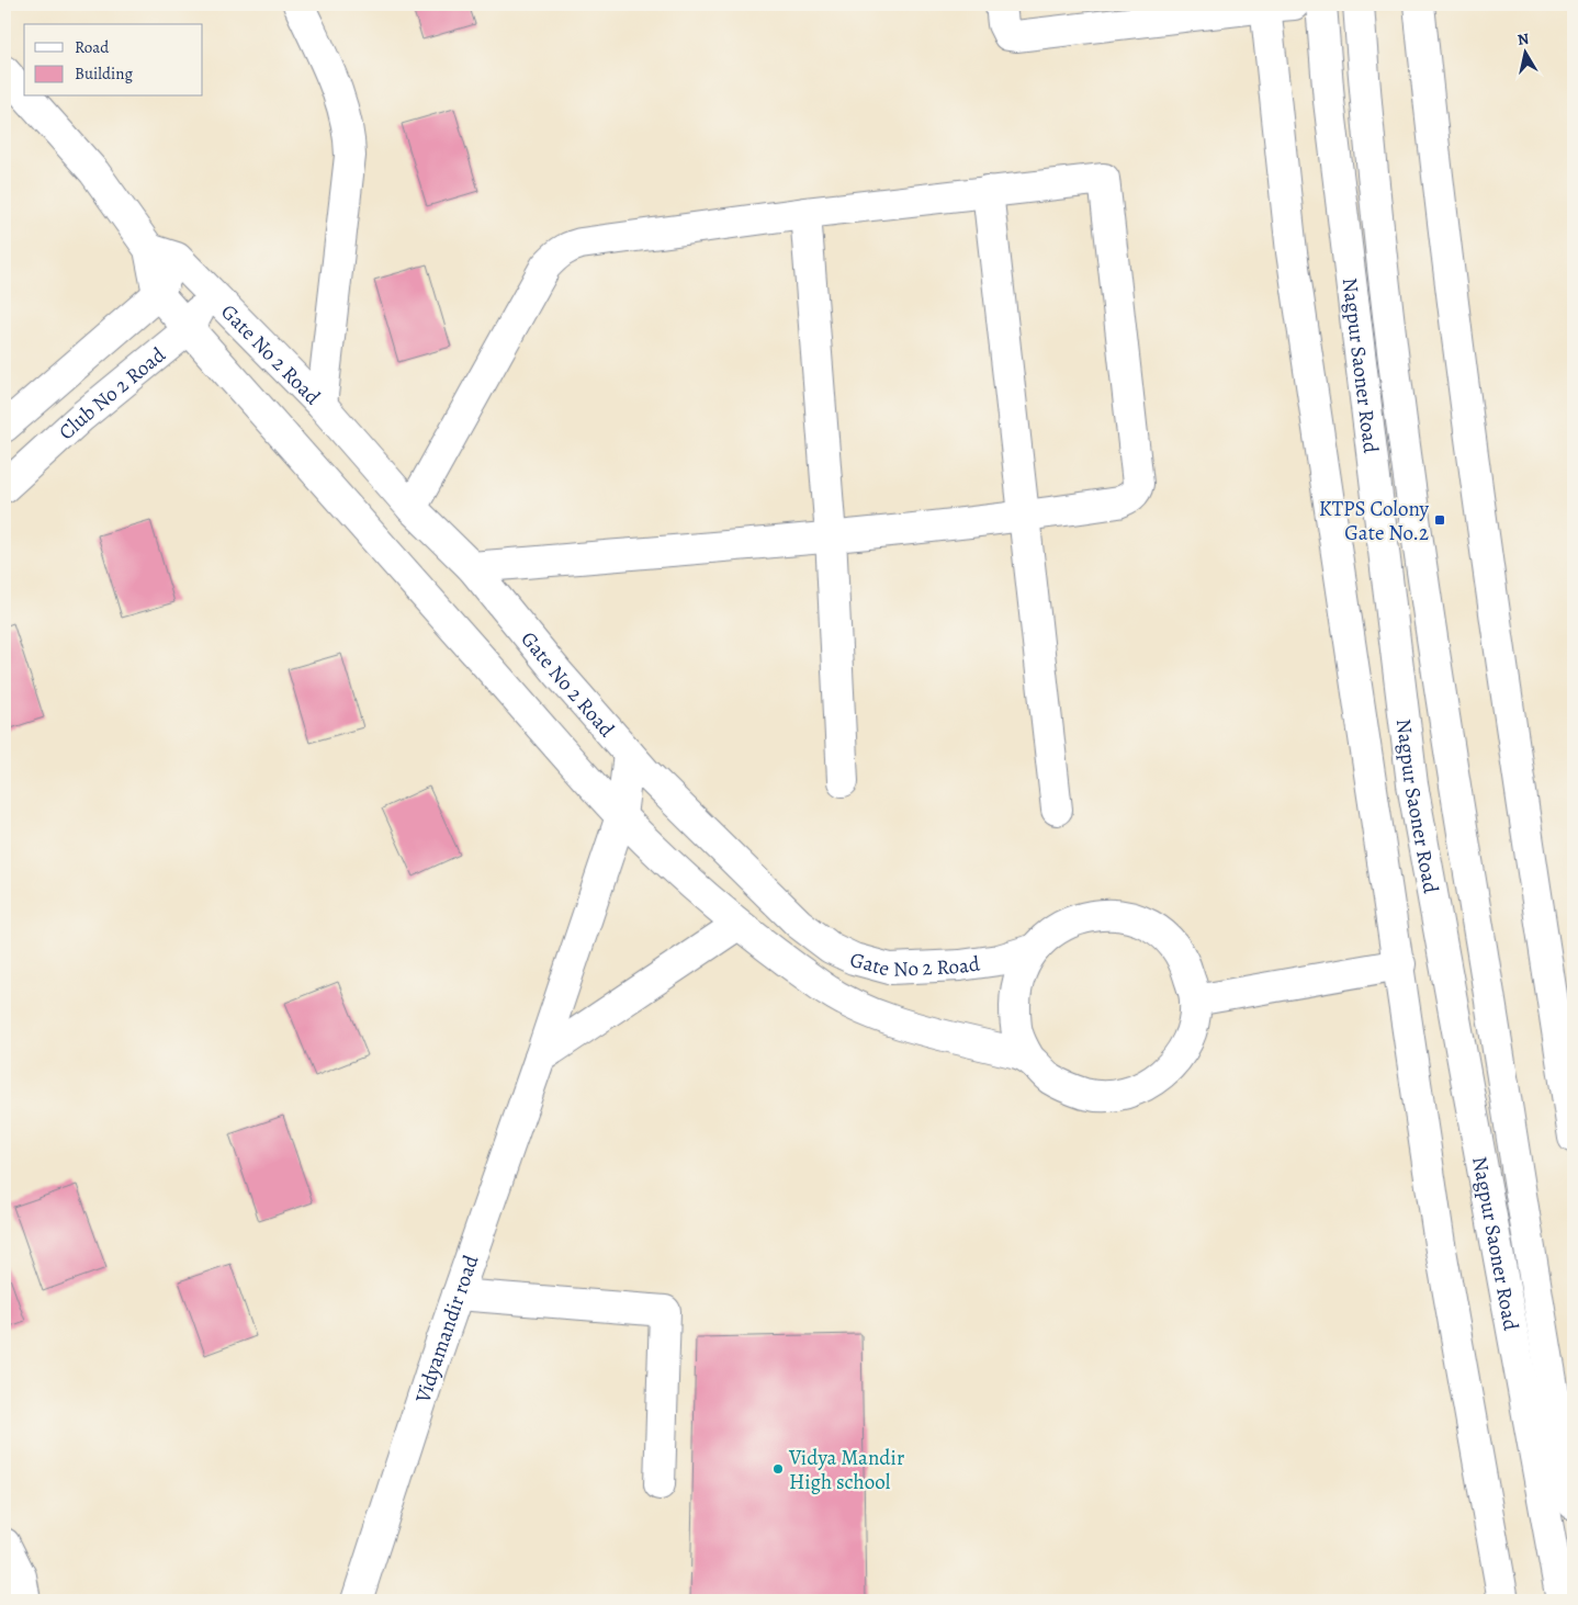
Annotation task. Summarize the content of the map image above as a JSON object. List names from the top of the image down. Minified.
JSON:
{"streets":{"main road":["Gate No 2 Road","Nagpur Saoner Road","Club No 2 Road","Vidyamandir road"]},"crossings":[["Gate No 2 Road","Club No 2 Road"],["Gate No 2 Road","Vidyamandir road"]],"places":{"transit":["KTPS Colony Gate No.2"],"other":["Vidya Mandir High school"]},"legend":["Road","Building"],"north":"top"}
